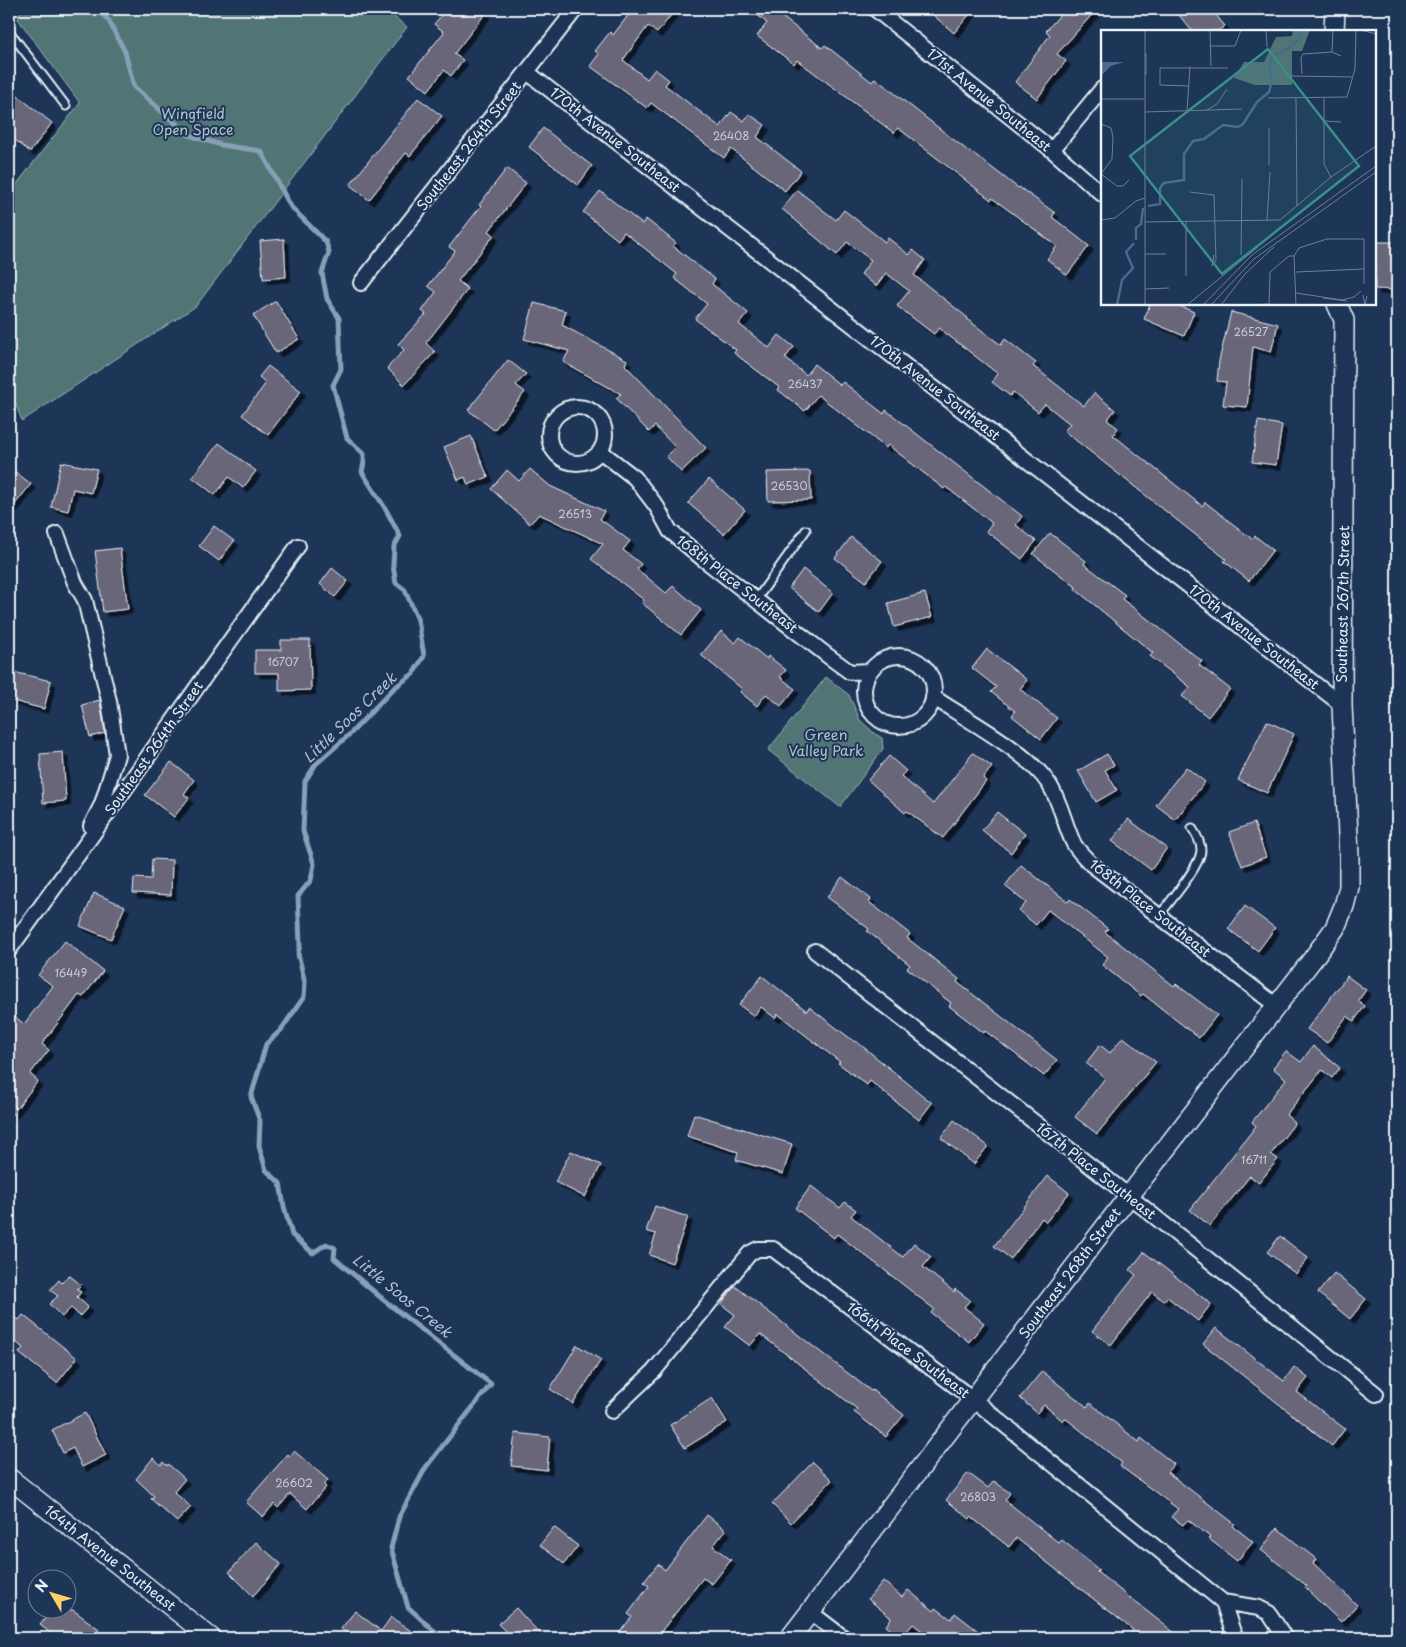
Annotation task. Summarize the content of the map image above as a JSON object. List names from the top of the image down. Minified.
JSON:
{"streets":{"street":["171st Avenue Southeast","170th Avenue Southeast","Southeast 264th Street","168th Place Southeast","Southeast 267th Street","167th Place Southeast","Southeast 268th Street","166th Place Southeast","164th Avenue Southeast"]},"crossings":[["170th Avenue Southeast","Southeast 264th Street"],["170th Avenue Southeast","Southeast 267th Street"],["168th Place Southeast","Southeast 268th Street"],["Southeast 267th Street","Southeast 268th Street"],["167th Place Southeast","Southeast 268th Street"],["Southeast 268th Street","166th Place Southeast"]],"water":["Little Soos Creek"],"parks":["Wingfield Open Space","Green Valley Park"],"house_numbers":["26408","26527","26437","26530","26513","16707","16449","16711","26602","26803"],"north":"top left"}
